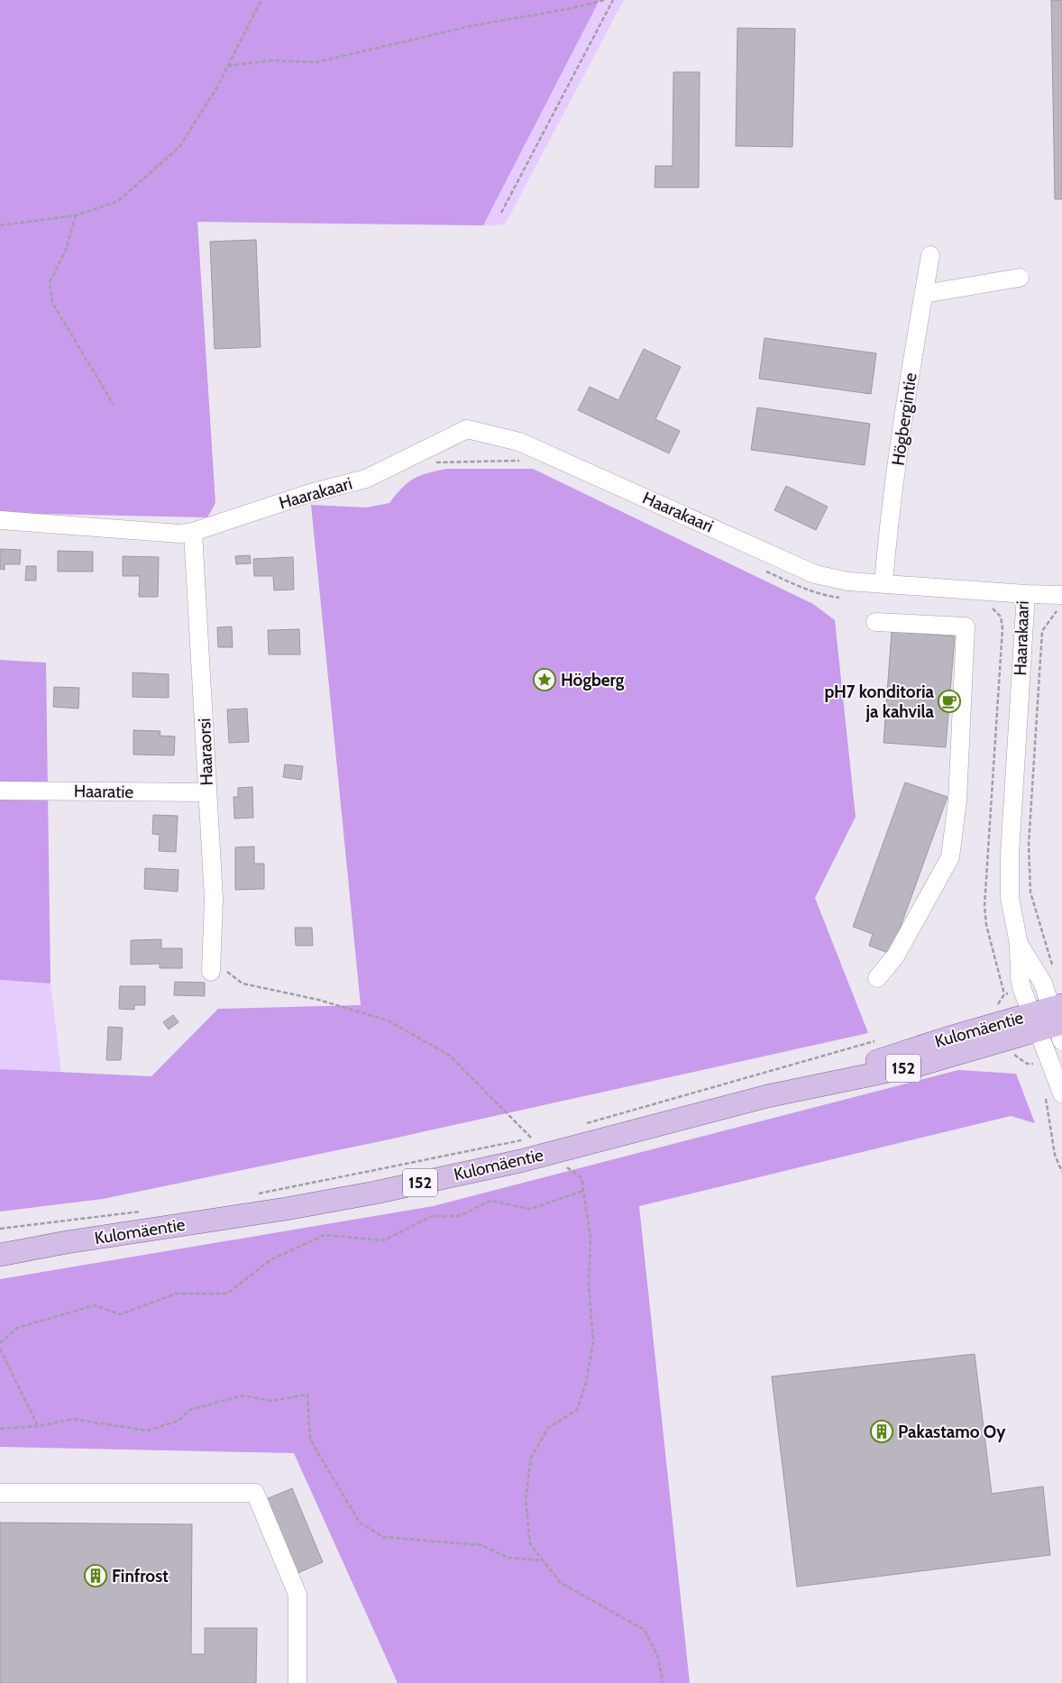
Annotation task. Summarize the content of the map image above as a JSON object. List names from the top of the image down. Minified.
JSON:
{"streets":{"main road":["Kulomäentie","152"],"street":["Högbergintie","Haarakaari","Haaraorsi","Haaratie"]},"crossings":[["Högbergintie","Haarakaari"],["Haarakaari","Haaraorsi"],["Haarakaari","Kulomäentie"],["Haaraorsi","Haaratie"]],"places":{"place":["Högberg"],"cafe":["pH7 konditoria ja kahvila"],"building":["Pakastamo Oy","Finfrost"]}}
